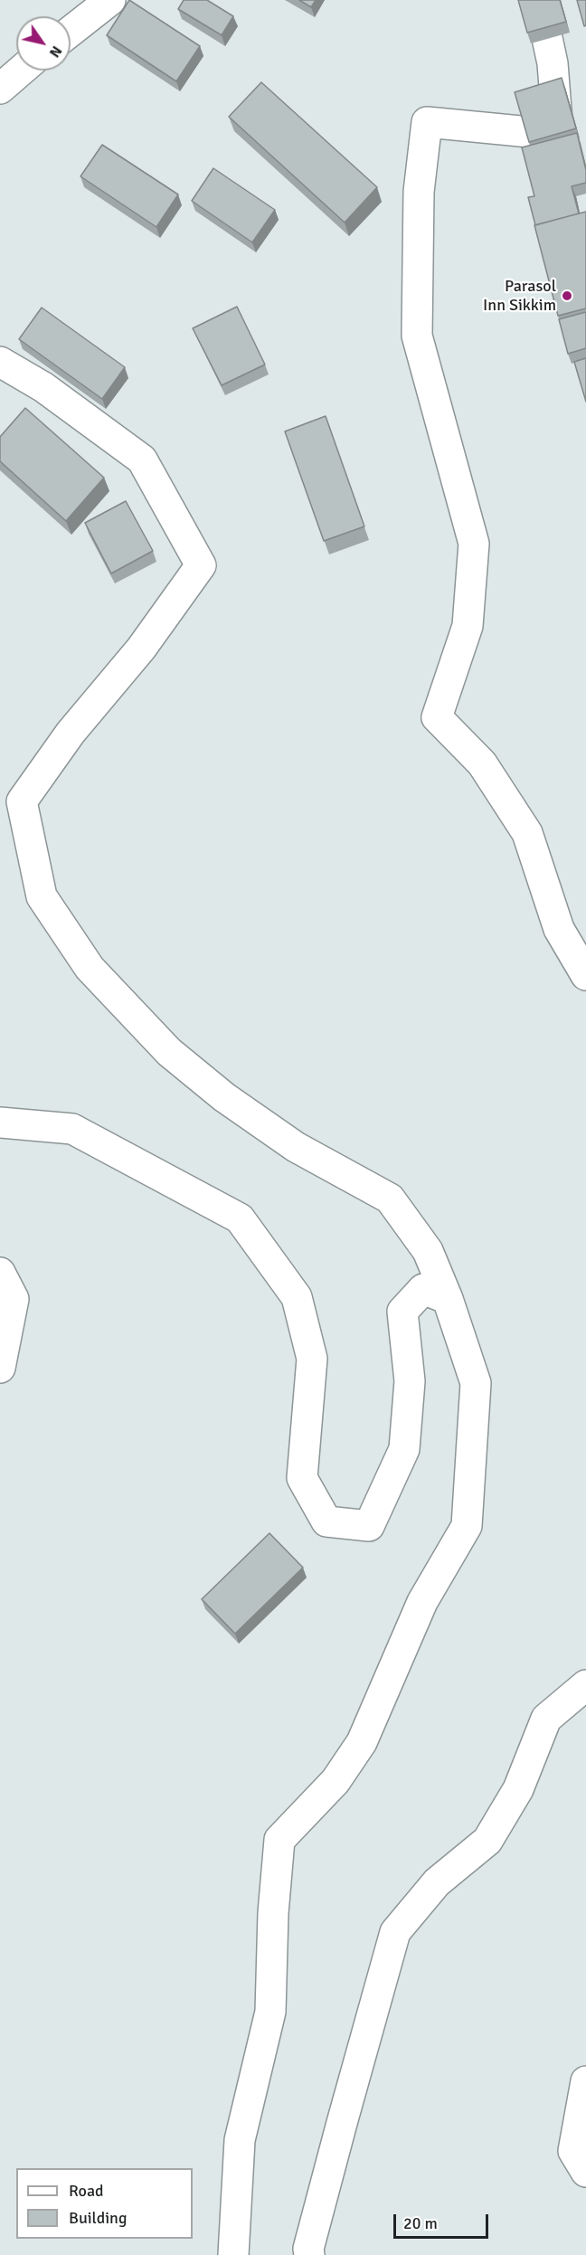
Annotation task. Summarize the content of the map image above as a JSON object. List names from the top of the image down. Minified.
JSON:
{"places":["Parasol Inn Sikkim"],"legend":["Road","Building"],"scale_bar":"20 m","north":"bottom right"}
